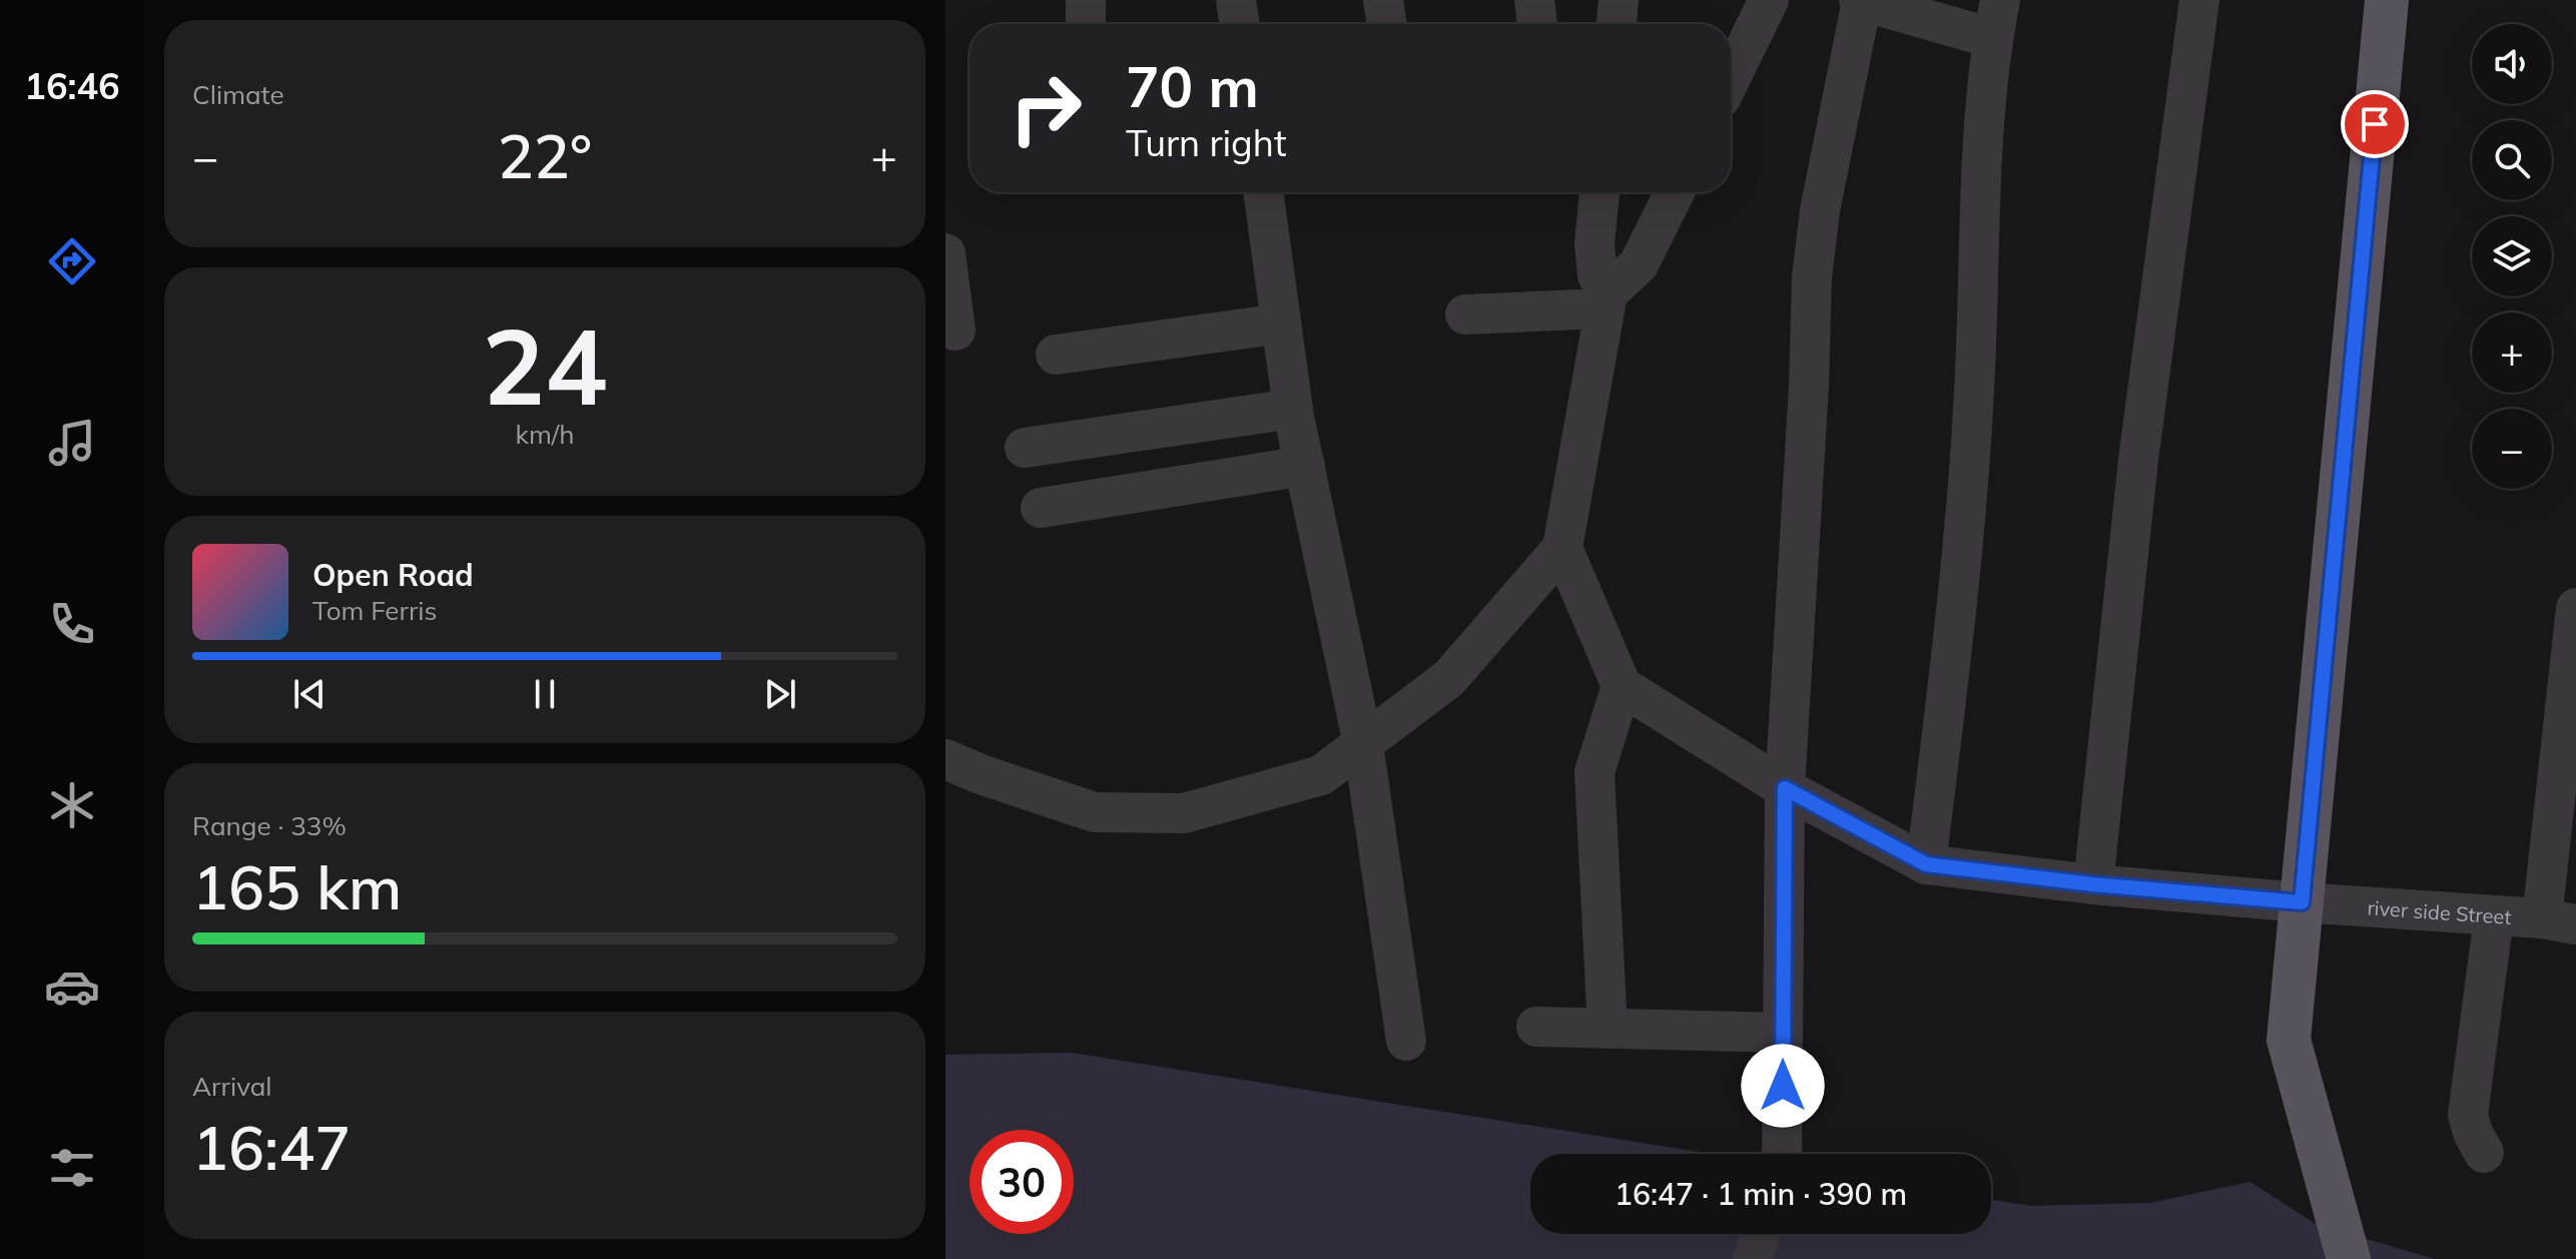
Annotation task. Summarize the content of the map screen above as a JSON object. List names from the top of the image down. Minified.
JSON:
{"streets":{"street":["river side Street"]},"page":{"tabs":"16:46","tile":["Climate",["24","km/h"],["Range · 33%","165 km"],["Arrival","16:47"]],"map_buttons":["+","−"],"turn":["70 m","Turn right"],"heat":["−","22°","+"],"song":["Open Road","Tom Ferris"],"limit":"30","trip":"16:47 · 1 min · 390 m"}}
